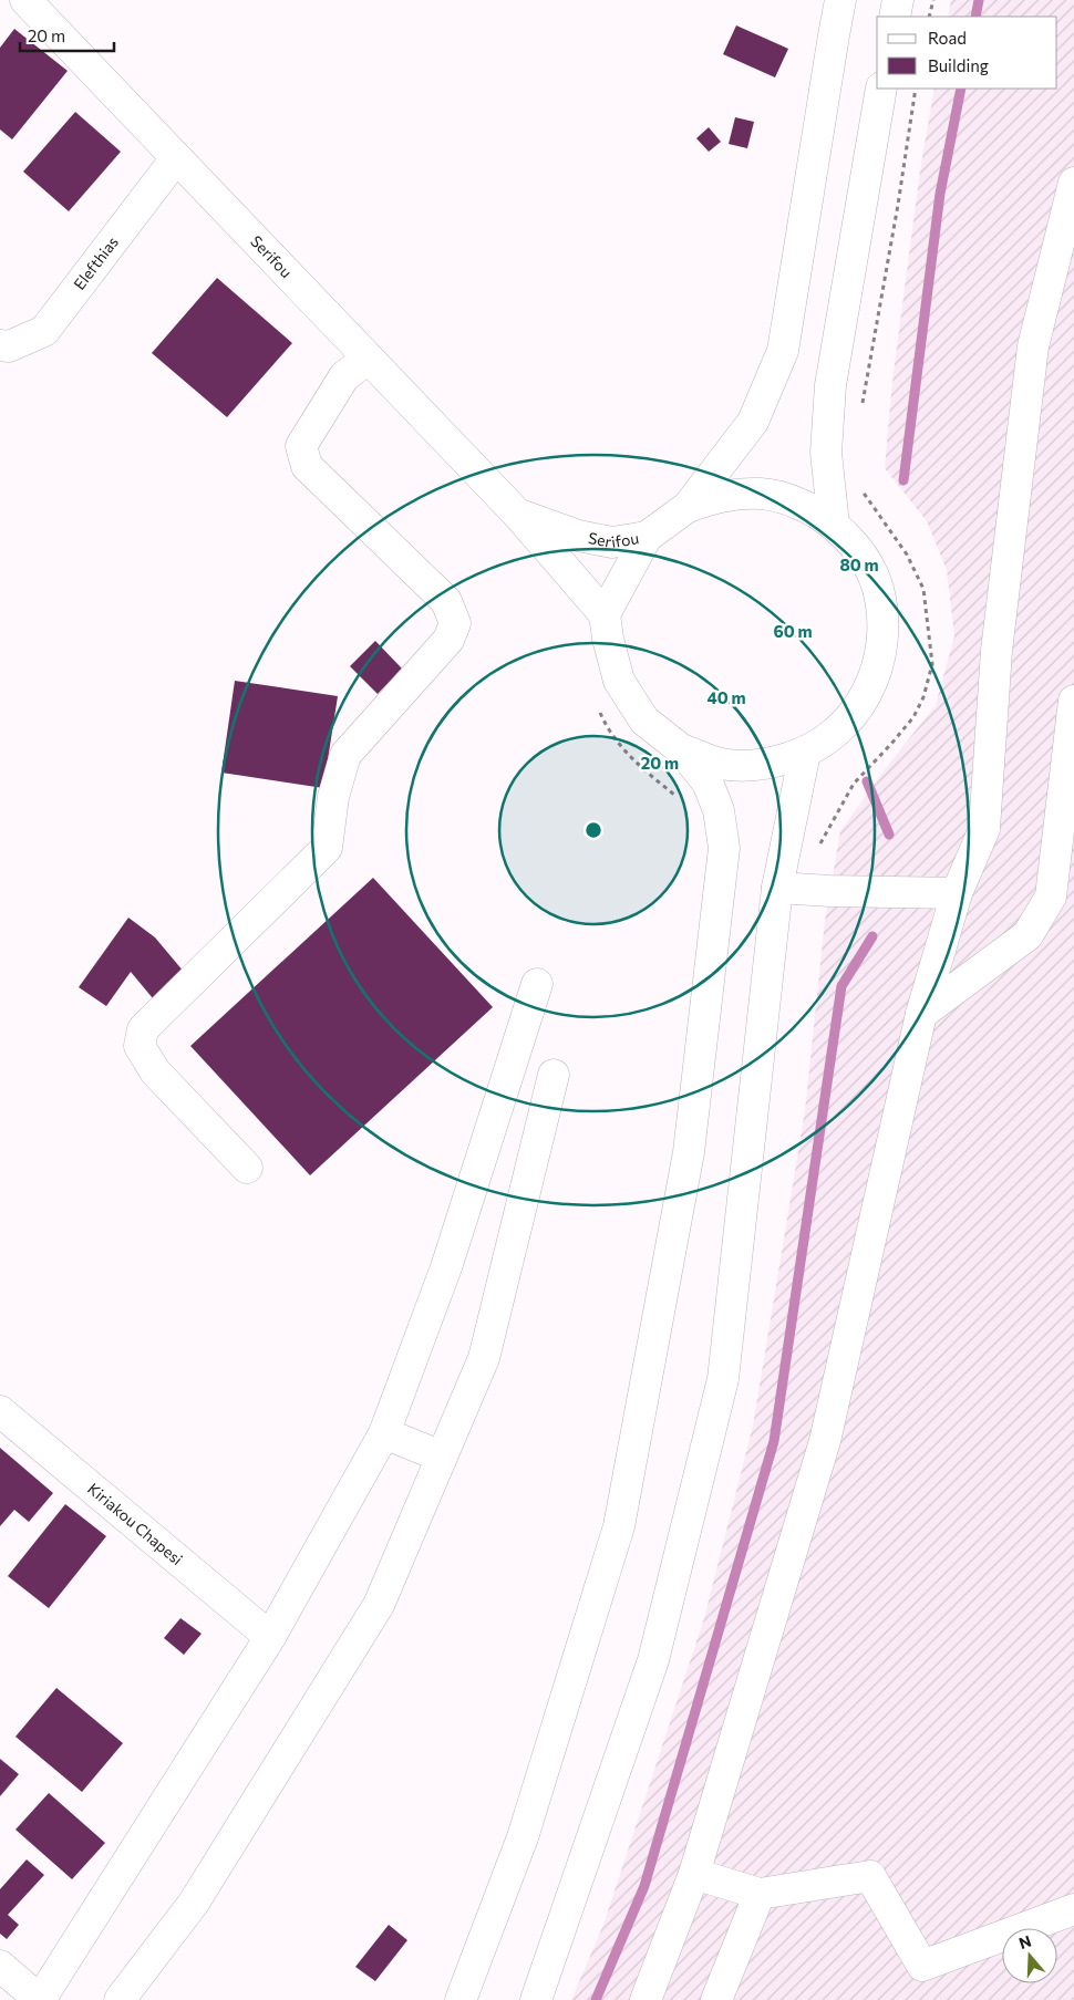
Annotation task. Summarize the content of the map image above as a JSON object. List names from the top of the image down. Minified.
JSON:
{"streets":{"main road":["Serifou","Elefthias","Kiriakou Chapesi"]},"crossings":[["Serifou","Elefthias"]],"legend":["Road","Building"],"scale_bar":"20 m","north":"top","rings":["80 m","60 m","40 m","20 m"]}
